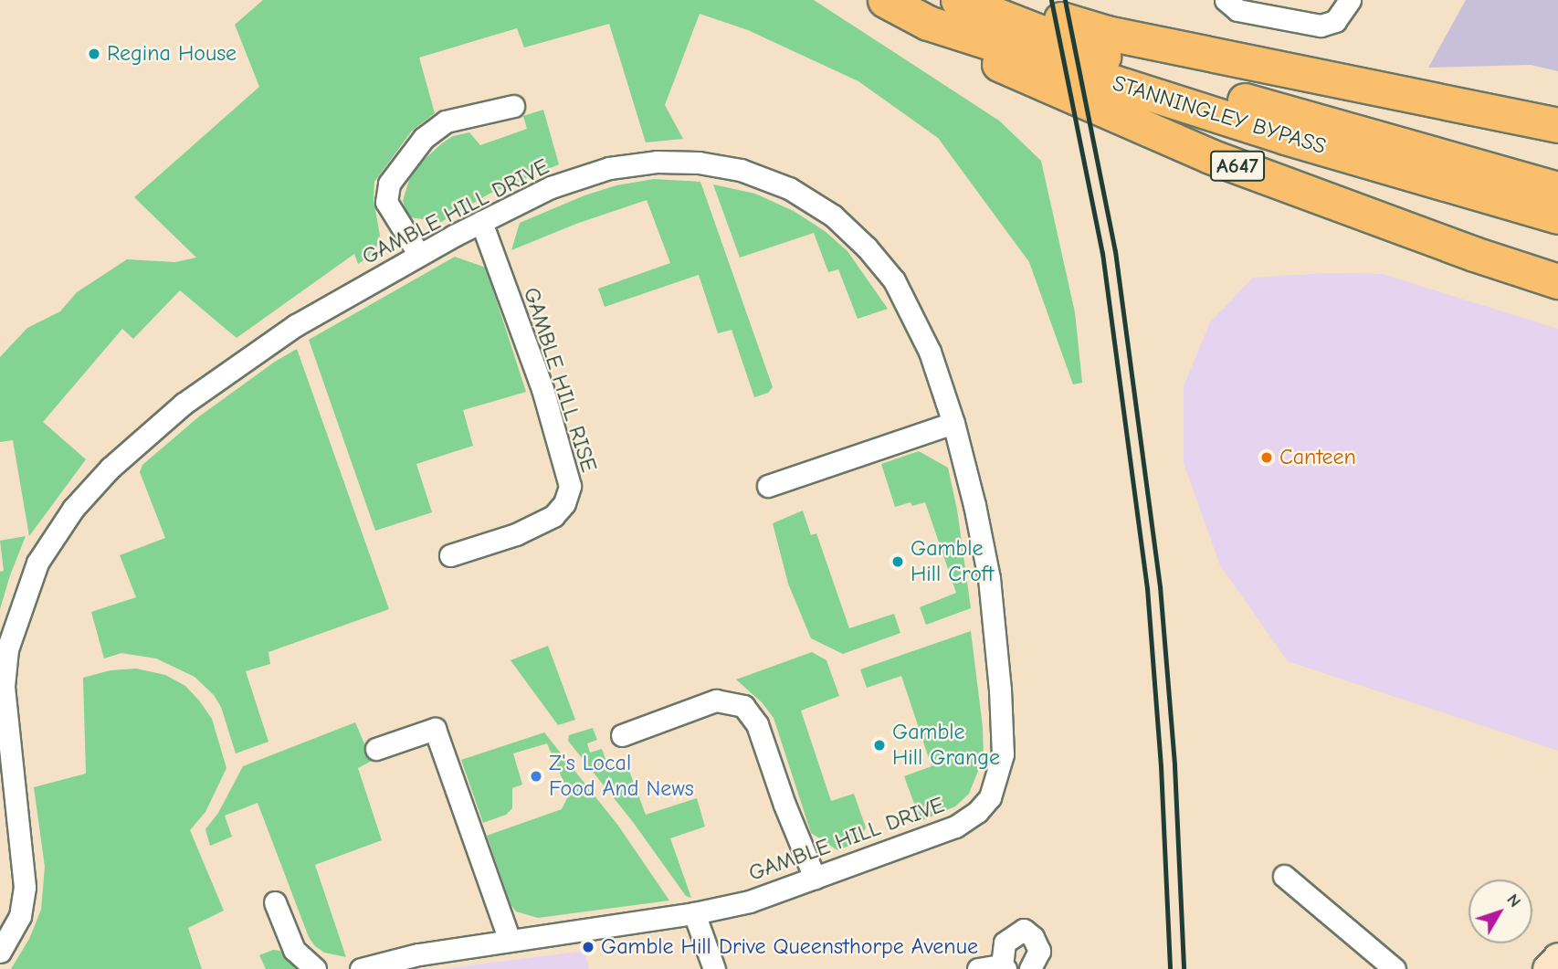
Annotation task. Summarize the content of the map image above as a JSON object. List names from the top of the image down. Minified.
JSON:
{"streets":{"main road":["STANNINGLEY BYPASS","A647"],"street":["GAMBLE HILL DRIVE","GAMBLE HILL RISE"]},"crossings":[["STANNINGLEY BYPASS","A647"],["GAMBLE HILL DRIVE","GAMBLE HILL RISE"]],"places":["Regina House","Canteen","Gamble Hill Croft","Gamble Hill Grange","Z's Local Food And News","Gamble Hill Drive Queensthorpe Avenue"],"north":"top right"}
